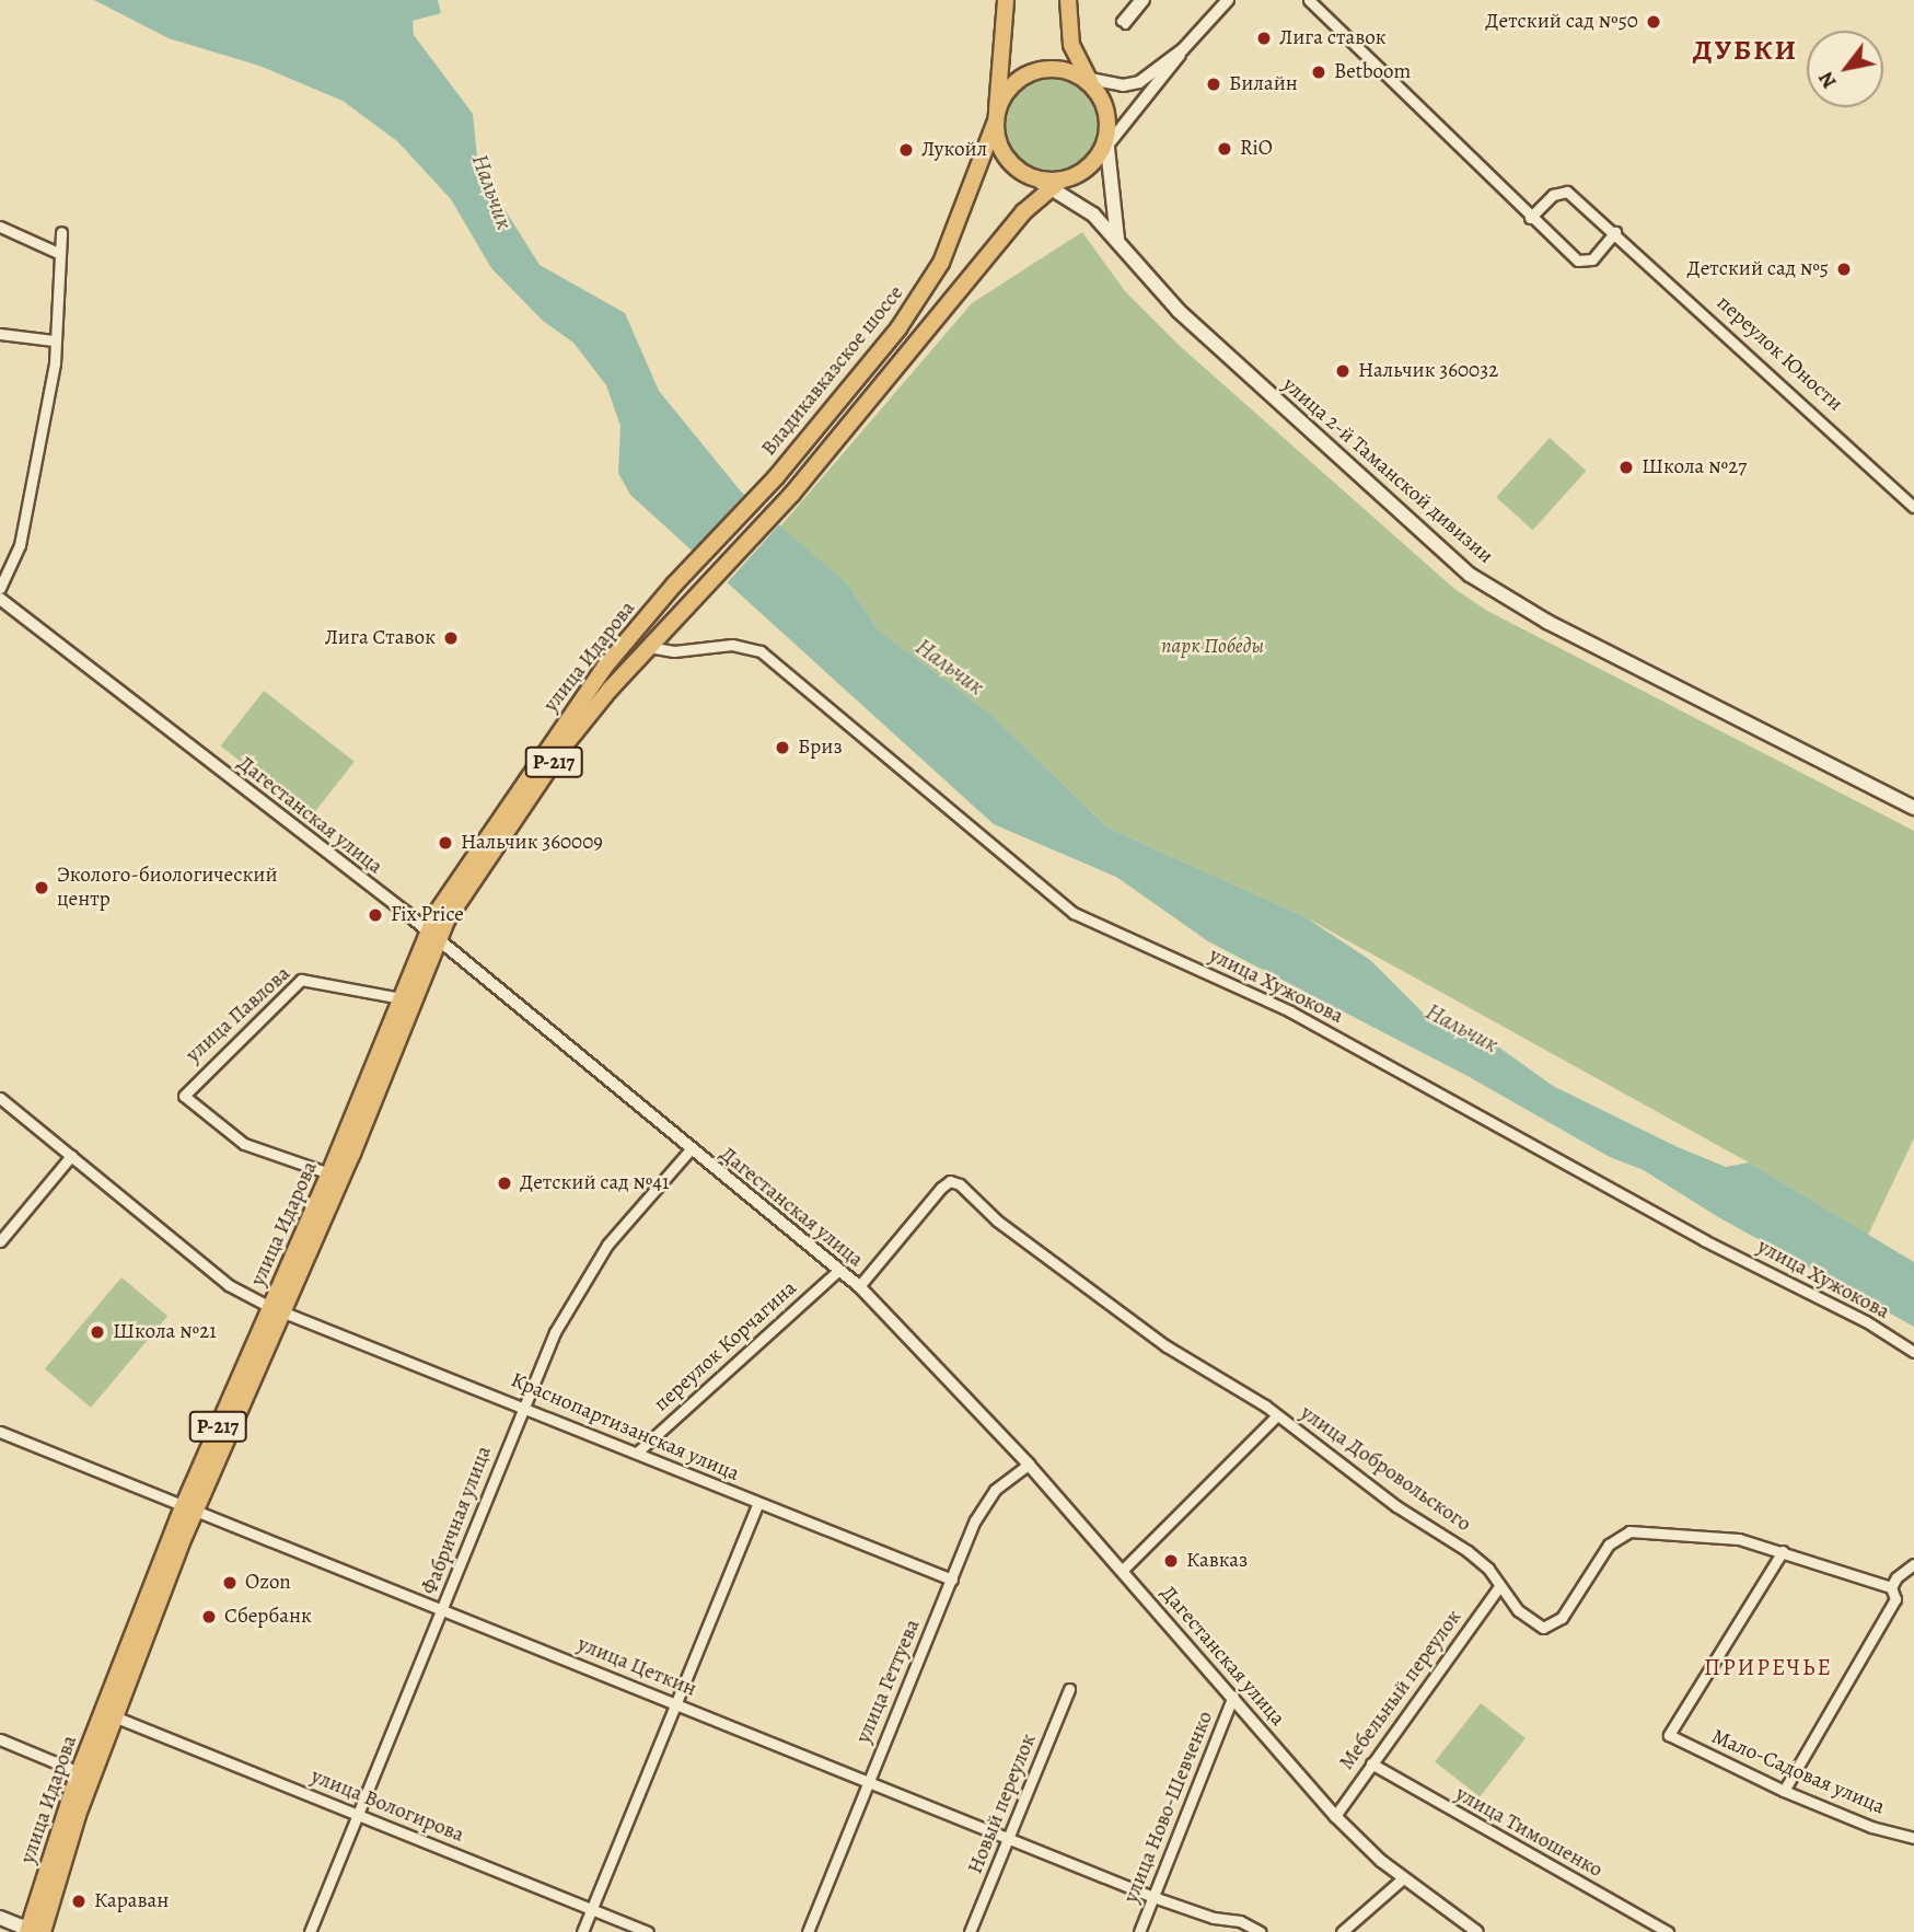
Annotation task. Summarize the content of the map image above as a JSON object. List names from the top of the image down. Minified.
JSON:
{"streets":{"main road":["Владикавказское шоссе","улица 2-й Таманской дивизии","улица Идарова","Р-217"],"street":["переулок Юности","Дагестанская улица","улица Хужокова","улица Павлова","переулок Корчагина","Краснопартизанская улица","улица Добровольского","Фабричная улица","улица Цеткин","улица Геттуева","Мебельный переулок","Мало-Садовая улица","Новый переулок","улица Вологирова","улица Ново-Шевченко","улица Тимошенко"]},"crossings":[["Владикавказское шоссе","улица 2-й Таманской дивизии"],["Владикавказское шоссе","улица Идарова"],["Владикавказское шоссе","Р-217"],["улица 2-й Таманской дивизии","улица Идарова"],["улица 2-й Таманской дивизии","Р-217"],["улица Идарова","Р-217"],["улица Идарова","Дагестанская улица"],["улица Идарова","улица Хужокова"],["улица Идарова","улица Павлова"],["улица Идарова","Краснопартизанская улица"],["улица Идарова","улица Цеткин"],["улица Идарова","улица Вологирова"],["Дагестанская улица","переулок Корчагина"],["Дагестанская улица","улица Добровольского"],["Дагестанская улица","Фабричная улица"],["Дагестанская улица","улица Геттуева"],["Дагестанская улица","Мебельный переулок"],["Дагестанская улица","улица Ново-Шевченко"],["переулок Корчагина","Краснопартизанская улица"],["Краснопартизанская улица","Фабричная улица"],["Краснопартизанская улица","улица Геттуева"],["улица Добровольского","Мебельный переулок"],["улица Добровольского","Мало-Садовая улица"],["Фабричная улица","улица Цеткин"],["Фабричная улица","улица Вологирова"],["улица Цеткин","улица Геттуева"],["улица Цеткин","Новый переулок"],["улица Цеткин","улица Ново-Шевченко"],["Мебельный переулок","улица Тимошенко"]],"districts":["ДУБКИ","ПРИРЕЧЬЕ"],"water":["Нальчик"],"parks":["парк Победы"],"places":["Детский сад №50","Лига ставок","Betboom","Билайн","RiO","Лукойл","Детский сад №5","Нальчик 360032","Школа №27","Лига Ставок","Бриз","Нальчик 360009","Эколого-биологический центр","Fix Price","Детский сад №41","Школа №21","Кавказ","Ozon","Сбербанк","Караван"],"north":"bottom left"}
